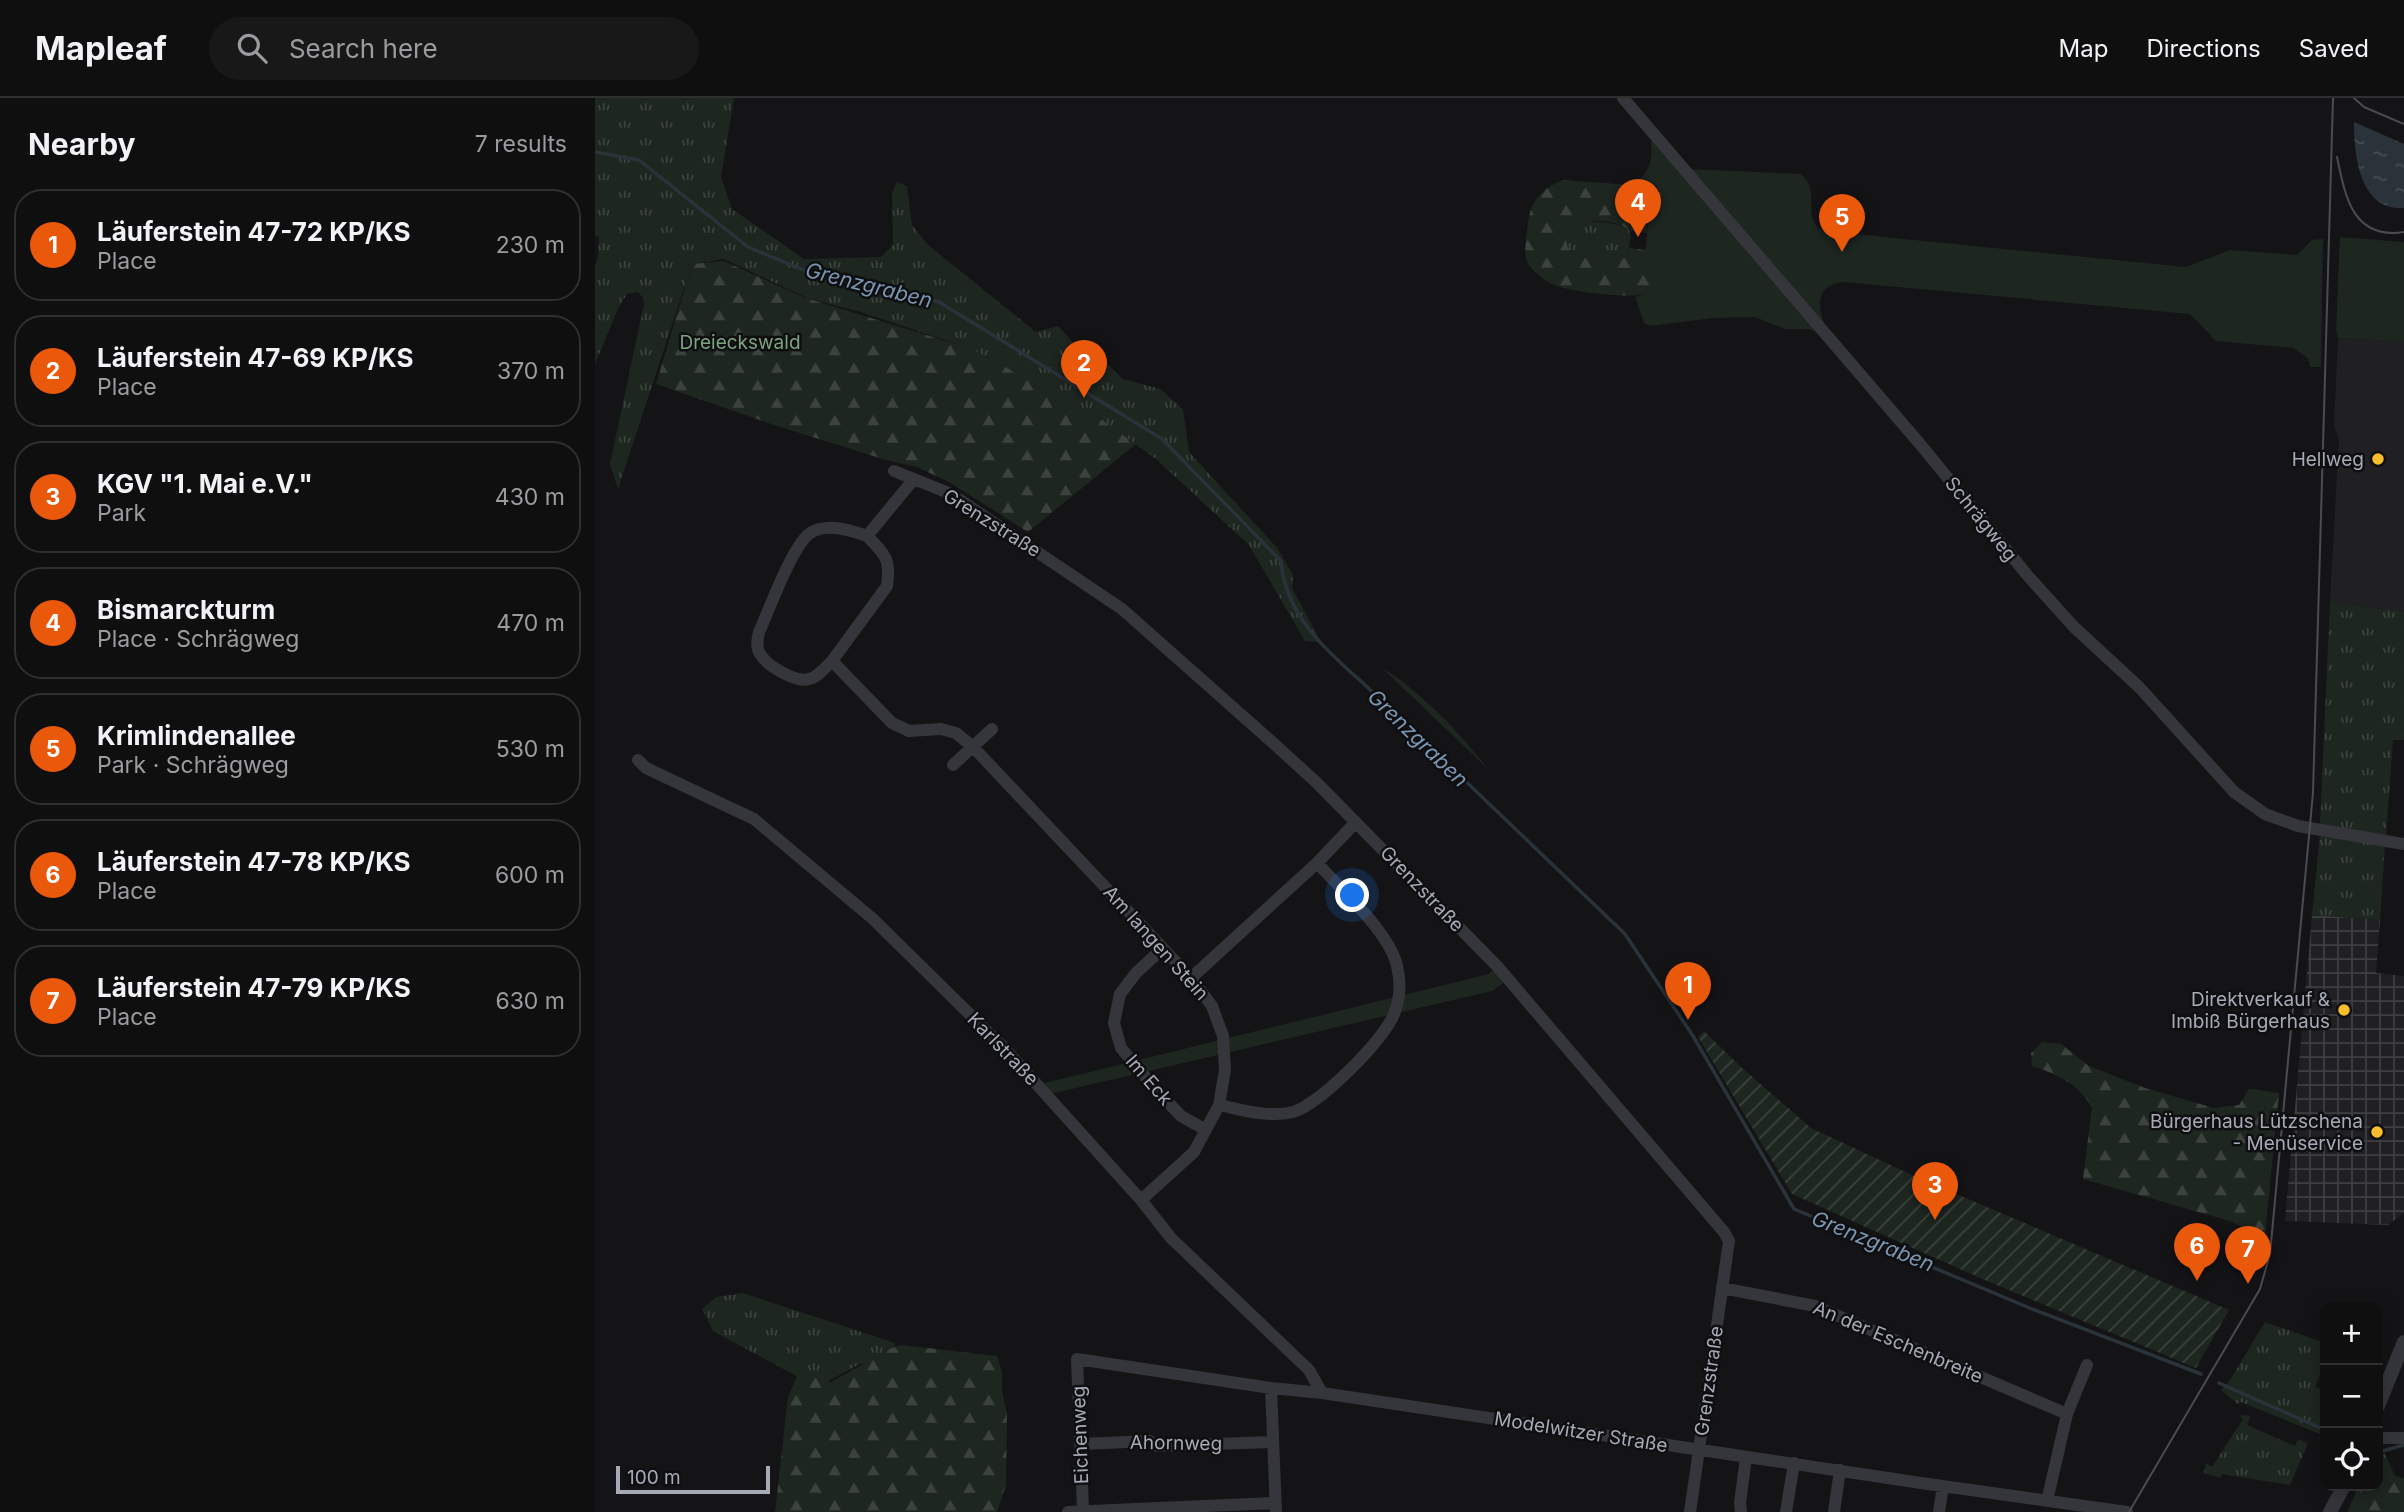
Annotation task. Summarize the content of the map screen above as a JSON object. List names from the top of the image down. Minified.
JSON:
{"streets":{"street":["Schrägweg","Grenzstraße","Am langen Stein","Karlstraße","Im Eck","An der Eschenbreite","Modelwitzer Straße","Eichenweg","Ahornweg"]},"crossings":[["Grenzstraße","An der Eschenbreite"],["Grenzstraße","Modelwitzer Straße"],["Am langen Stein","Karlstraße"],["Am langen Stein","Im Eck"],["Karlstraße","Modelwitzer Straße"],["Modelwitzer Straße","Eichenweg"],["Eichenweg","Ahornweg"]],"water":["Grenzgraben"],"parks":["Dreieckswald"],"places":["Hellweg","Direktverkauf & Imbiß Bürgerhaus","Bürgerhaus Lützschena - Menüservice"],"scale_bar":"100 m","page":{"header":"Mapleaf","search":"Search here","nav":["Map","Directions","Saved"],"heading":["Nearby","7 results"],"pins":["4","5","2","1","3","6","7"],"list":[{"mark":"1","name":"Läuferstein 47-72 KP/KS","note":"Place","value":"230 m"},{"mark":"2","name":"Läuferstein 47-69 KP/KS","note":"Place","value":"370 m"},{"mark":"3","name":"KGV \"1. Mai e.V.\"","note":"Park","value":"430 m"},{"mark":"4","name":"Bismarckturm","note":"Place · Schrägweg","value":"470 m"},{"mark":"5","name":"Krimlindenallee","note":"Park · Schrägweg","value":"530 m"},{"mark":"6","name":"Läuferstein 47-78 KP/KS","note":"Place","value":"600 m"},{"mark":"7","name":"Läuferstein 47-79 KP/KS","note":"Place","value":"630 m"}],"map_buttons":["+","−"],"scale":"100 m"}}
